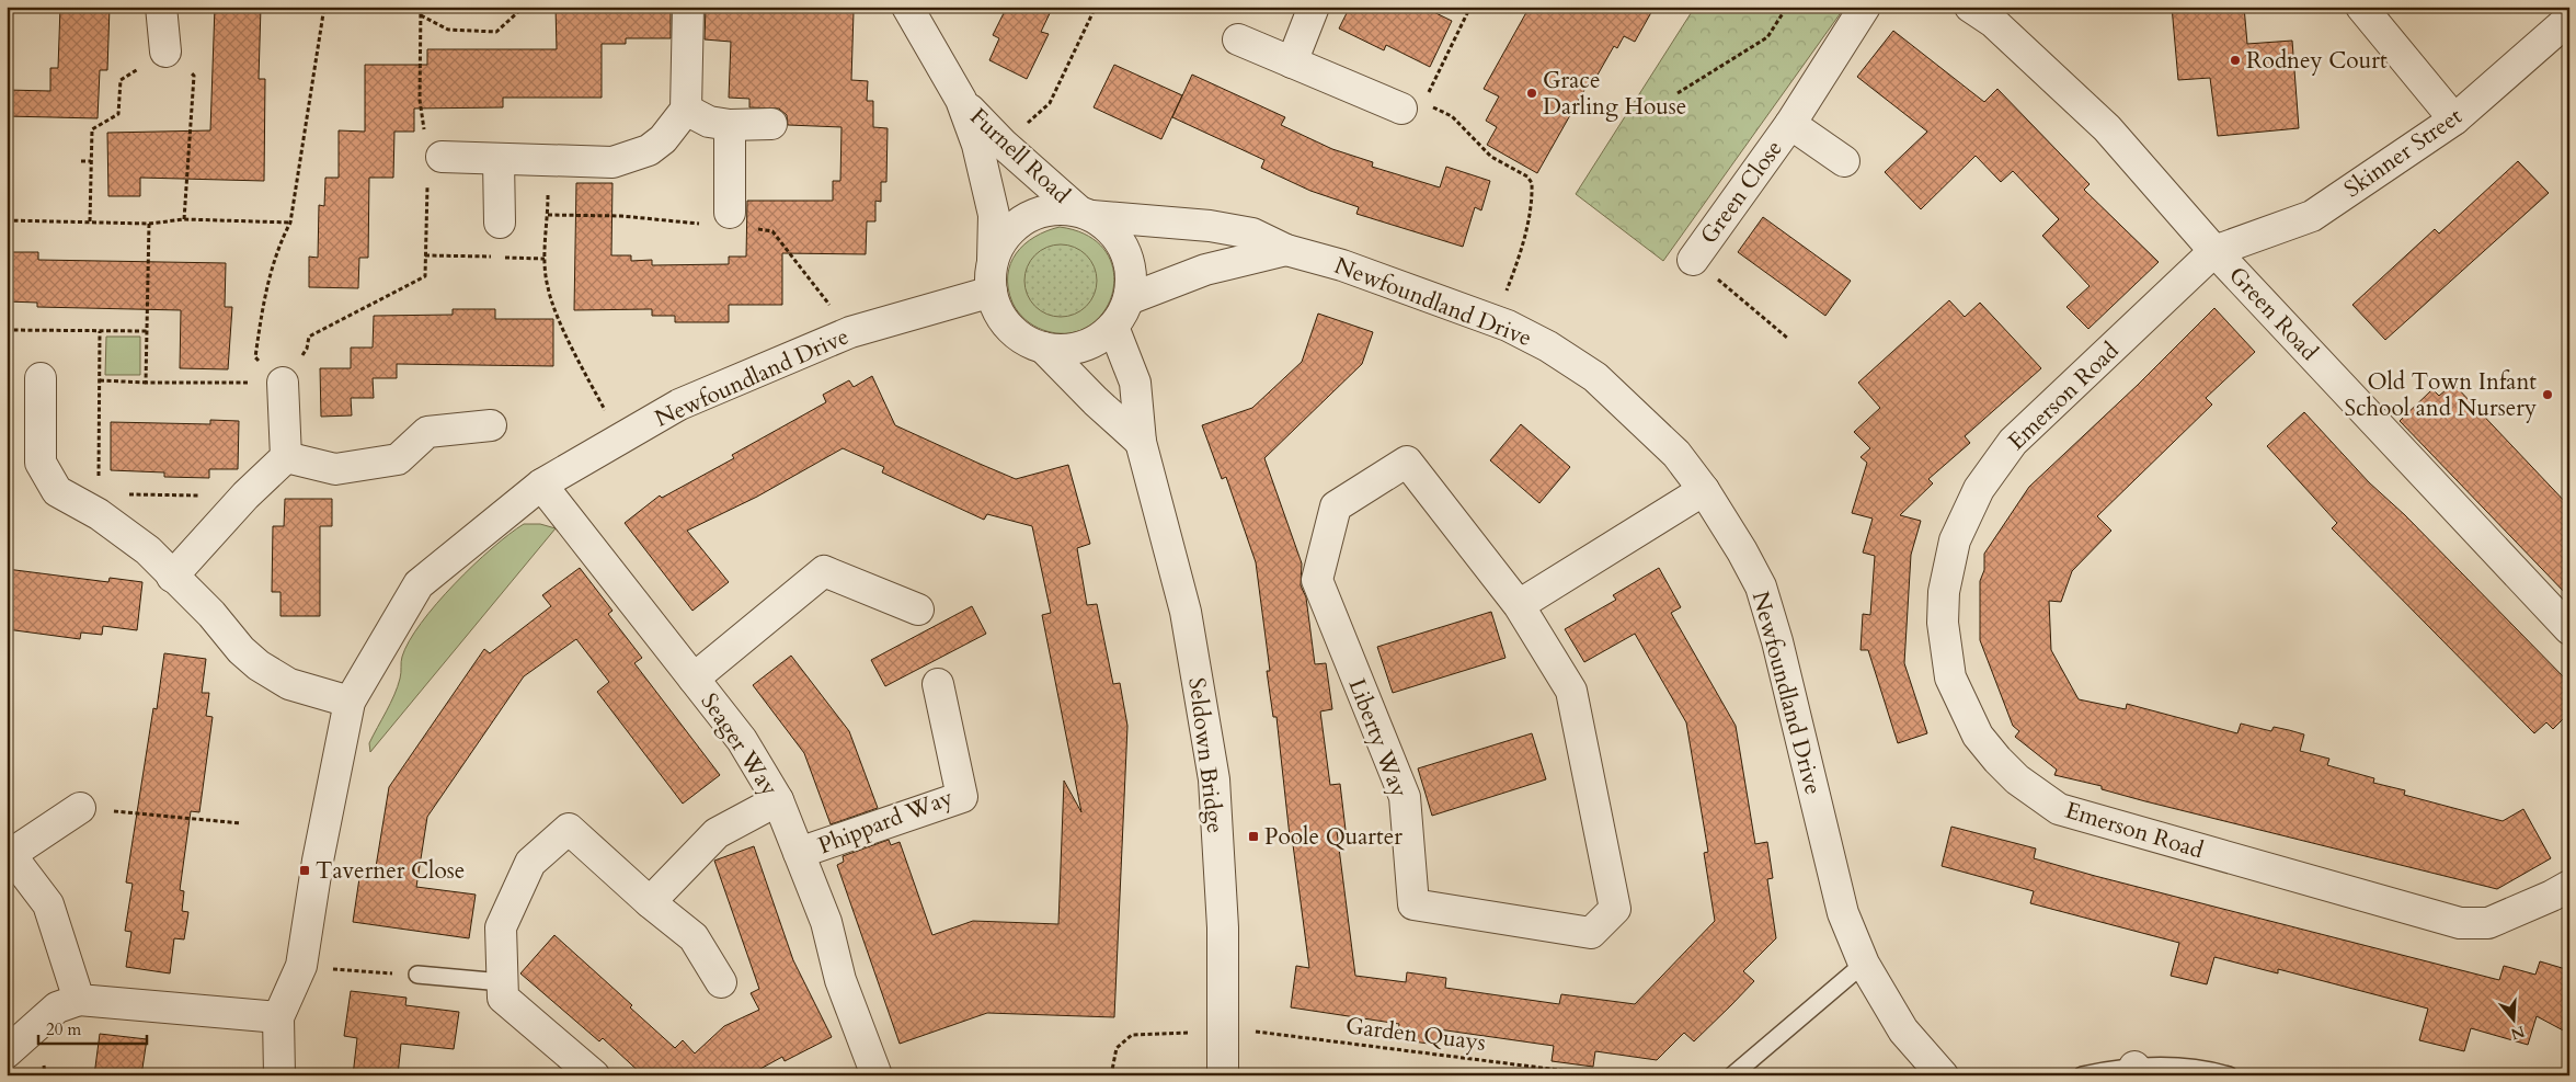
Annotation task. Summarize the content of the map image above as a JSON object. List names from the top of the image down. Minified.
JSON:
{"streets":{"street":["Skinner Street","Furnell Road","Green Close","Newfoundland Drive","Green Road","Emerson Road","Liberty Way","Seager Way","Seldown Bridge","Phippard Way"],"path":["Garden Quays"]},"crossings":[["Skinner Street","Green Road"],["Skinner Street","Emerson Road"],["Furnell Road","Newfoundland Drive"],["Furnell Road","Seldown Bridge"],["Newfoundland Drive","Seager Way"],["Newfoundland Drive","Seldown Bridge"],["Green Road","Emerson Road"],["Seager Way","Phippard Way"],["Seldown Bridge","Garden Quays"]],"places":{"other":["Rodney Court","Grace Darling House","Old Town Infant School and Nursery"],"transit":["Poole Quarter","Taverner Close"]},"scale_bar":"20 m","north":"bottom"}
